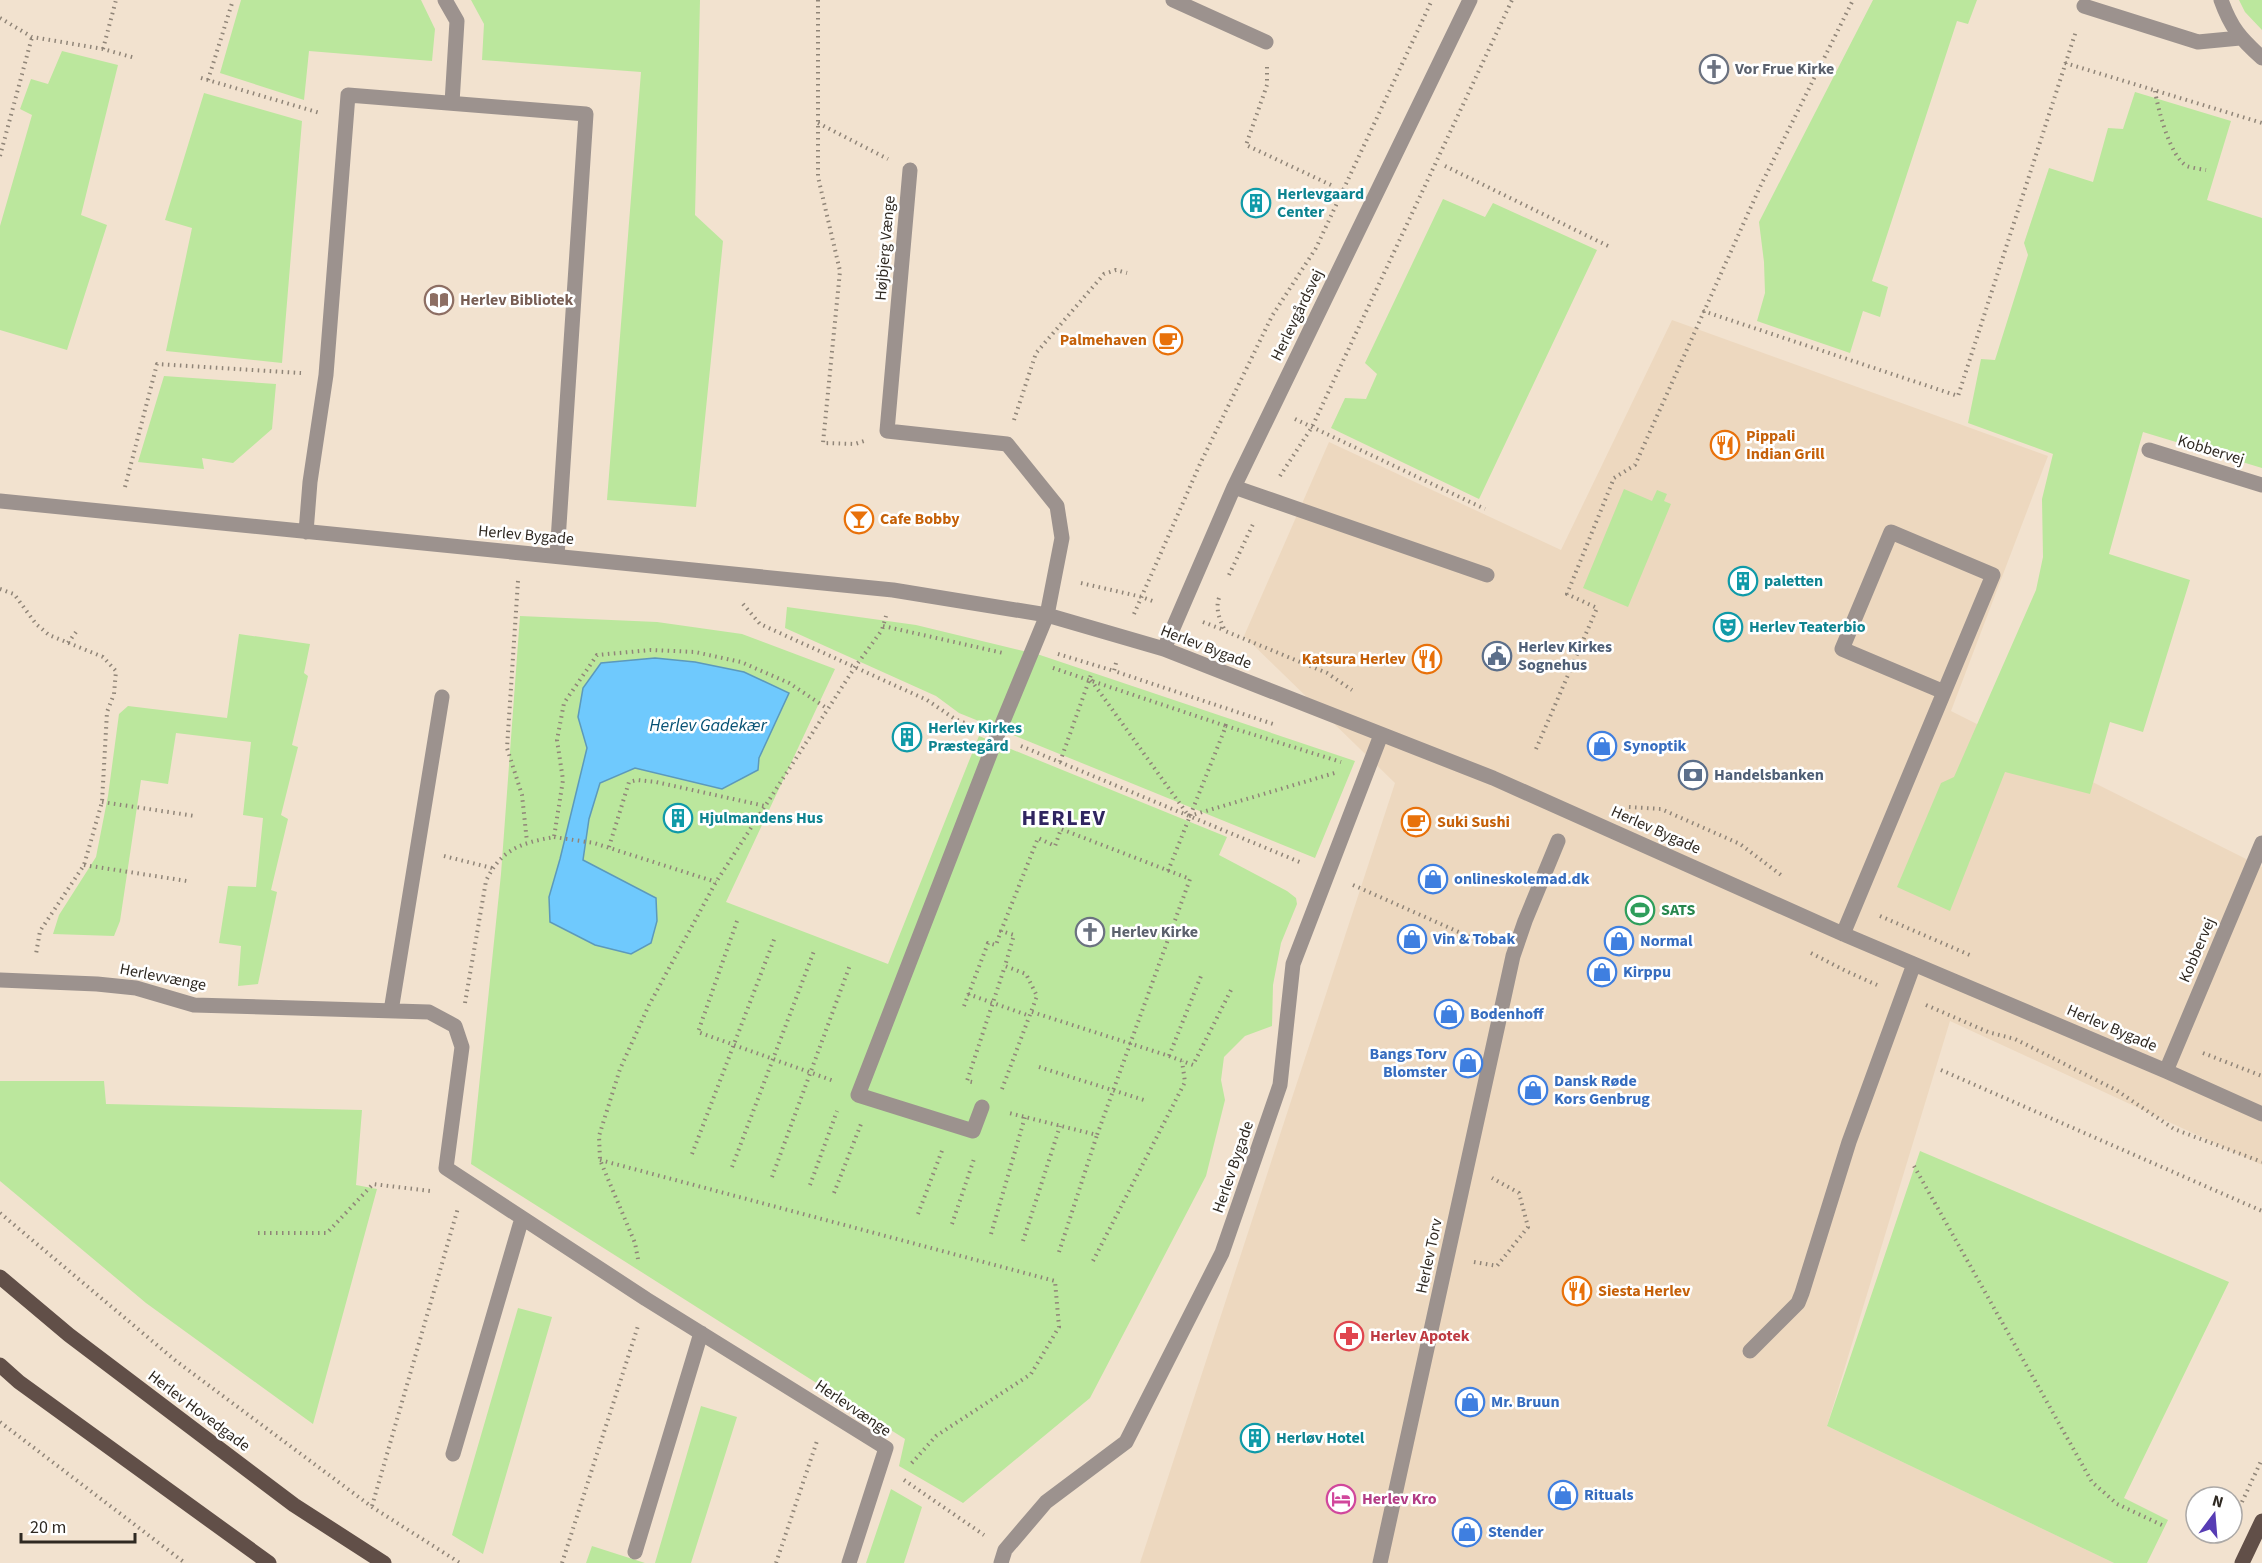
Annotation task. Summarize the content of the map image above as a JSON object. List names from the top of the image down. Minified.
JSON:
{"streets":{"main road":["Herlev Hovedgade"],"street":["Højbjerg Vænge","Herlevgårdsvej","Kobbervej","Herlev Bygade","Herlevvænge","Herlev Torv"]},"crossings":[["Herlevgårdsvej","Herlev Bygade"],["Kobbervej","Herlev Bygade"]],"districts":["HERLEV"],"water":["Herlev Gadekær"],"places":{"church":["Vor Frue Kirke","Herlev Kirke"],"building":["Herlevgaard Center","paletten","Herlev Kirkes Præstegård","Hjulmandens Hus","Herløv Hotel"],"library":["Herlev Bibliotek"],"cafe":["Palmehaven","Suki Sushi"],"restaurant":["Pippali Indian Grill","Katsura Herlev","Siesta Herlev"],"bar":["Cafe Bobby"],"theatre":["Herlev Teaterbio"],"public building":["Herlev Kirkes Sognehus"],"shop":["Synoptik","onlineskolemad.dk","Vin & Tobak","Normal","Kirppu","Bodenhoff","Bangs Torv Blomster","Dansk Røde Kors Genbrug","Mr. Bruun","Rituals","Stender"],"bank":["Handelsbanken"],"sports":["SATS"],"pharmacy":["Herlev Apotek"],"hotel":["Herlev Kro"]},"scale_bar":"20 m","north":"top"}
